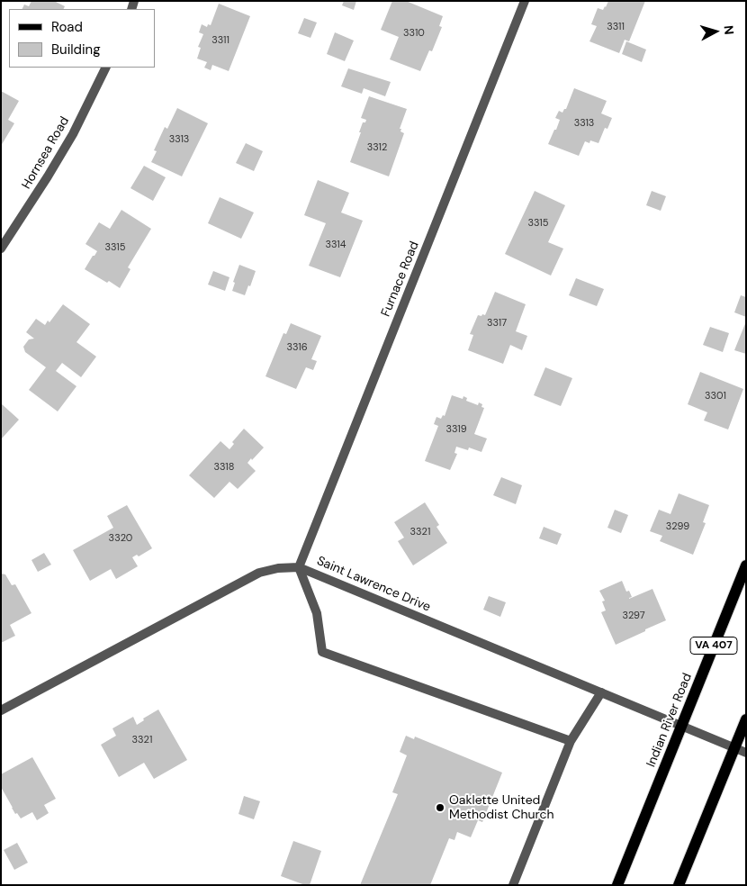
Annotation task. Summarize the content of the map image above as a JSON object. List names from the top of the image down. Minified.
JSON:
{"streets":{"main road":["VA 407","Indian River Road"],"street":["Hornsea Road","Furnace Road","Saint Lawrence Drive"]},"crossings":[["Furnace Road","Saint Lawrence Drive"],["Saint Lawrence Drive","Indian River Road"]],"places":["Oaklette United Methodist Church"],"house_numbers":["3311","3310","3311","3313","3313","3312","3315","3314","3315","3317","3316","3301","3319","3318","3299","3321","3320","3297","3321"],"legend":["Road","Building"],"north":"right"}
